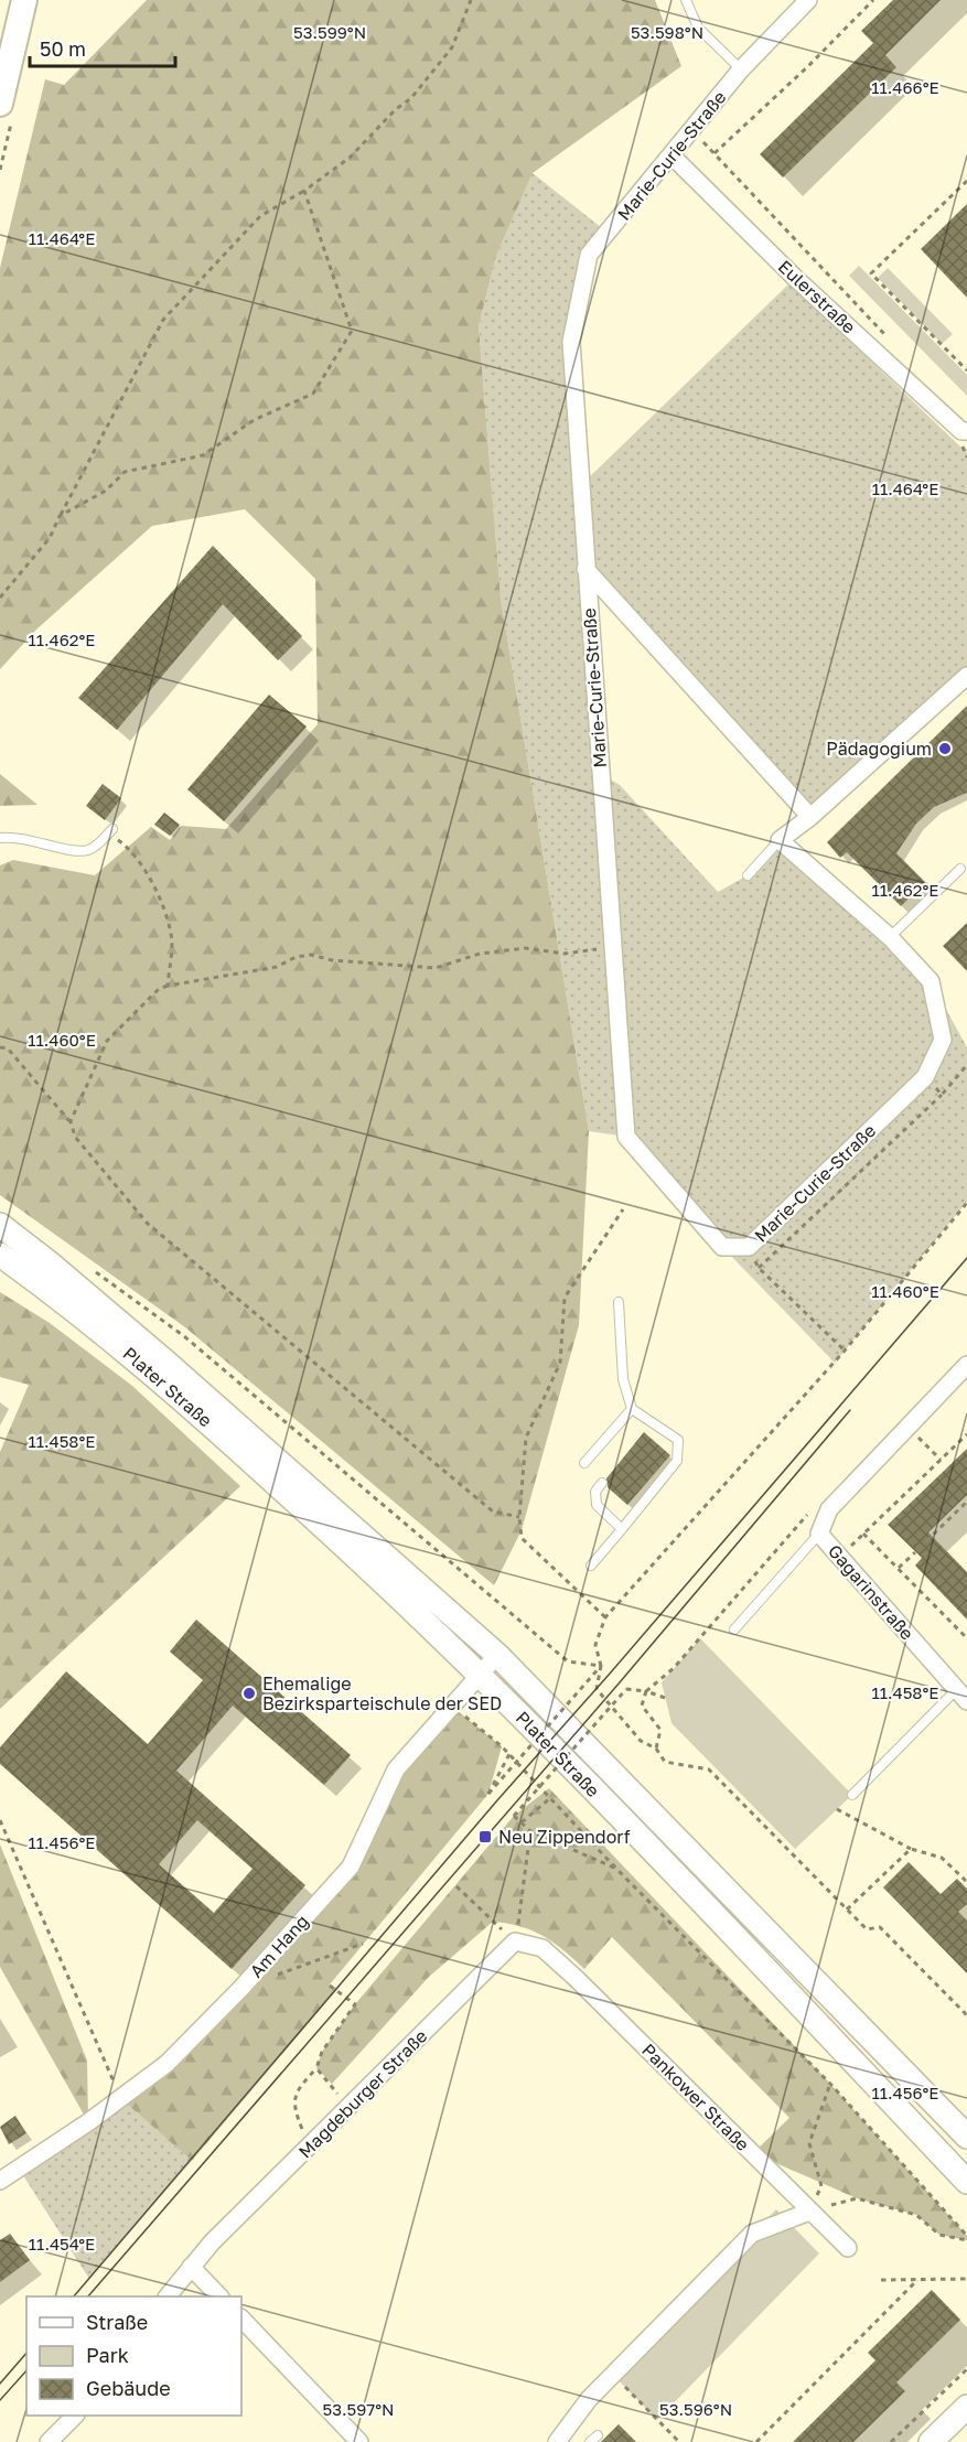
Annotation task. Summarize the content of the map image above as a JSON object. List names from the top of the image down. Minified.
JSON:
{"streets":{"street":["Marie-Curie-Straße","Eulerstraße","Plater Straße","Gagarinstraße","Am Hang","Magdeburger Straße","Pankower Straße"]},"crossings":[["Marie-Curie-Straße","Eulerstraße"],["Plater Straße","Am Hang"],["Magdeburger Straße","Pankower Straße"]],"places":{"other":["Pädagogium","Ehemalige Bezirksparteischule der SED"],"transit":["Neu Zippendorf"]},"legend":["Straße","Park","Gebäude"],"scale_bar":"50 m","coordinates":["53.599°N","53.598°N","11.466°E","11.464°E","11.462°E","11.460°E","11.458°E","11.456°E","11.454°E","53.597°N","53.596°N"]}
